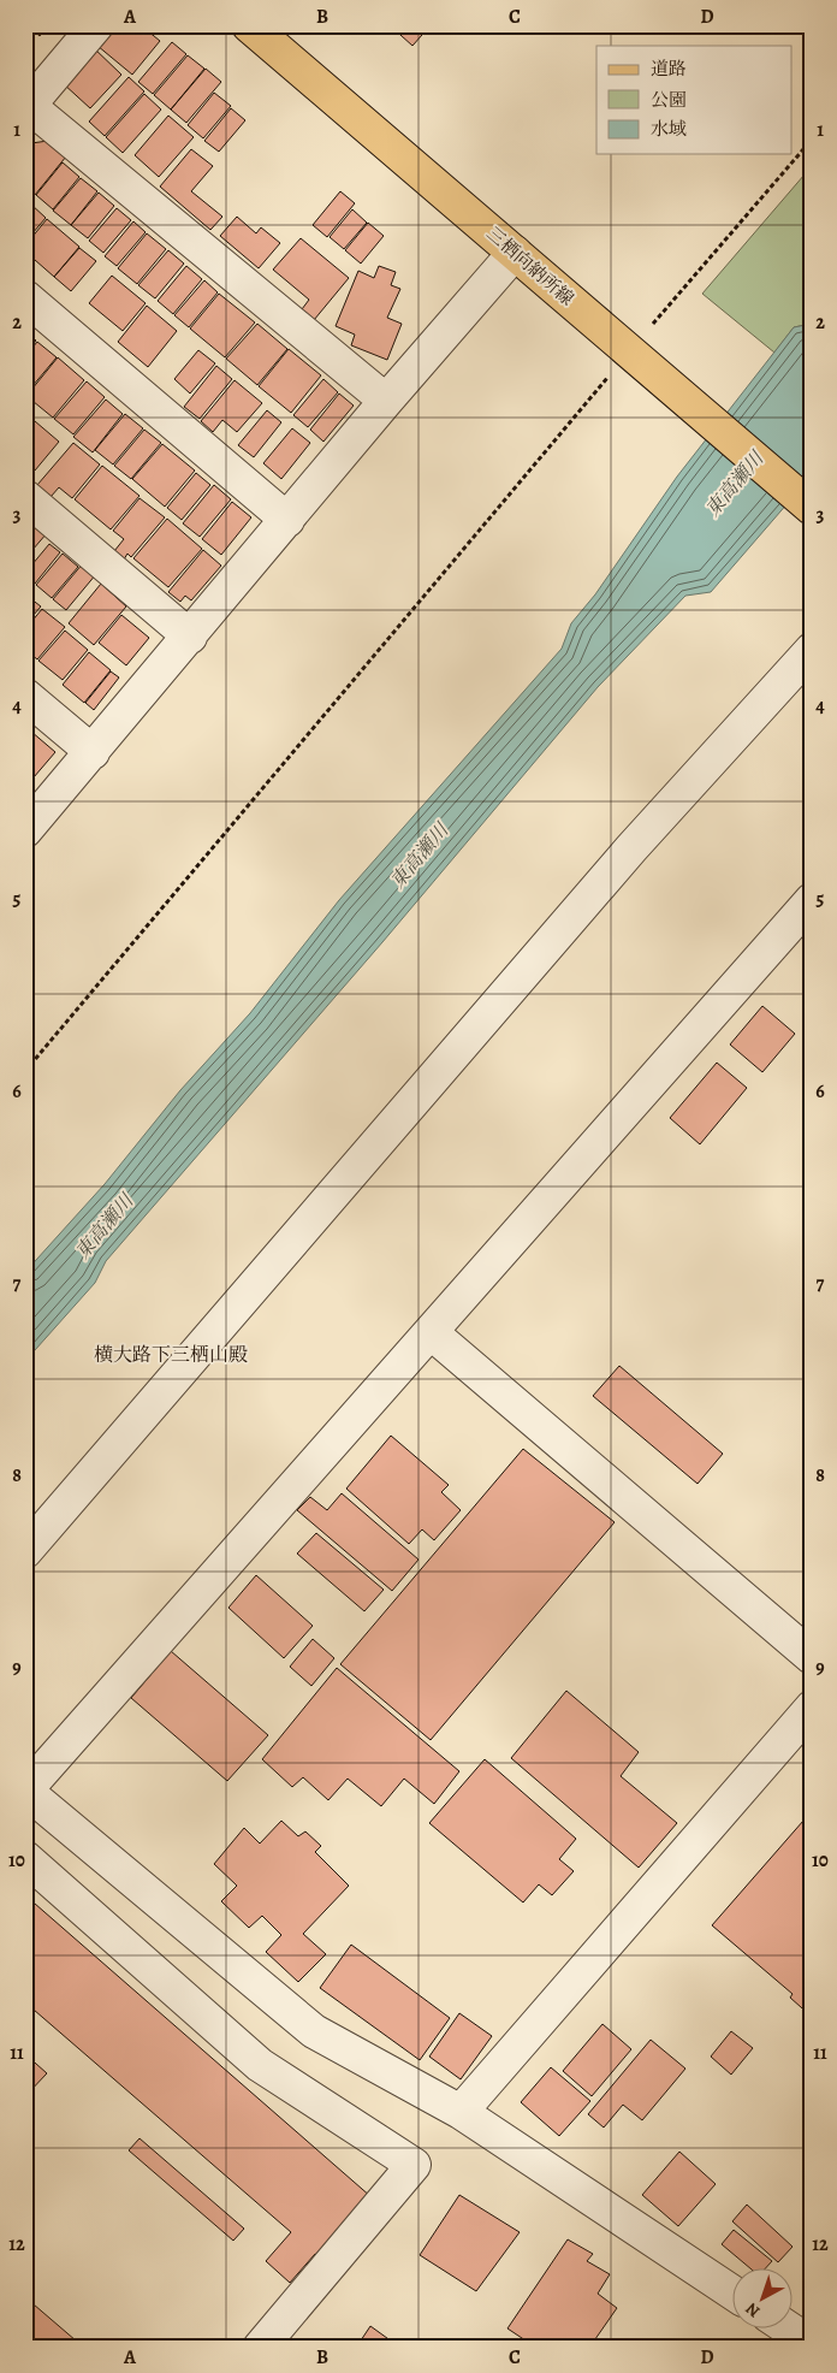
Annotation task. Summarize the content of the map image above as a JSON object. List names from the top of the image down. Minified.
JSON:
{"streets":{"main road":["三栖向納所線"]},"districts":["横大路下三栖山殿"],"water":["東高瀬川"],"legend":["道路","公園","水域"],"north":"bottom left","grid":{"columns":["A","B","C","D"],"rows":["1","2","3","4","5","6","7","8","9","10","11","12"]}}
